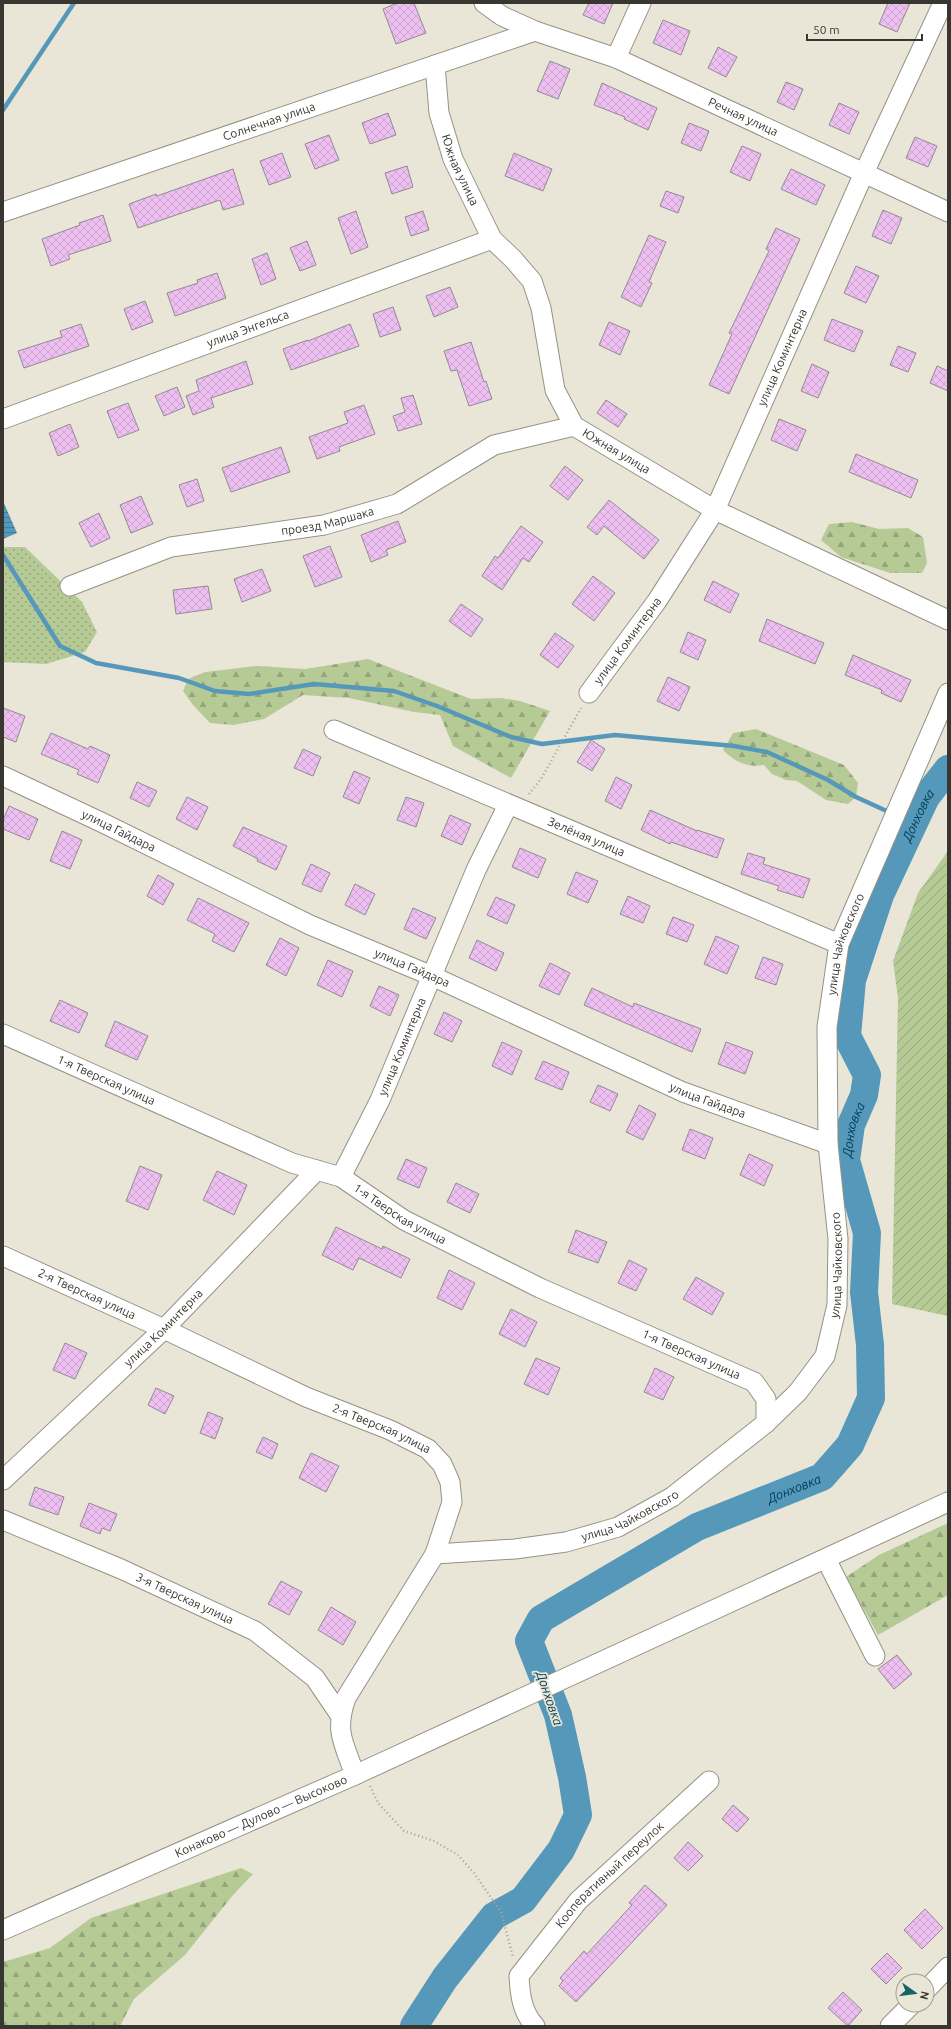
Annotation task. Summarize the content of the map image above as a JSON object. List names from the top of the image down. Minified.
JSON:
{"streets":{"street":["Речная улица","Солнечная улица","Южная улица","улица Энгельса","улица Коминтерна","проезд Маршака","улица Гайдара","Зелёная улица","улица Чайковского","1-я Тверская улица","2-я Тверская улица","3-я Тверская улица","Конаково — Дулово — Высоково","Кооперативный переулок"]},"crossings":[["Речная улица","Солнечная улица"],["Речная улица","улица Коминтерна"],["Солнечная улица","Южная улица"],["Южная улица","улица Энгельса"],["Южная улица","улица Коминтерна"],["Южная улица","проезд Маршака"],["улица Коминтерна","улица Гайдара"],["улица Коминтерна","Зелёная улица"],["улица Коминтерна","1-я Тверская улица"],["улица Коминтерна","2-я Тверская улица"],["улица Гайдара","улица Чайковского"],["Зелёная улица","улица Чайковского"],["улица Чайковского","1-я Тверская улица"],["улица Чайковского","2-я Тверская улица"],["2-я Тверская улица","3-я Тверская улица"],["2-я Тверская улица","Конаково — Дулово — Высоково"]],"water":["Донховка"],"scale_bar":"50 m","north":"right"}
